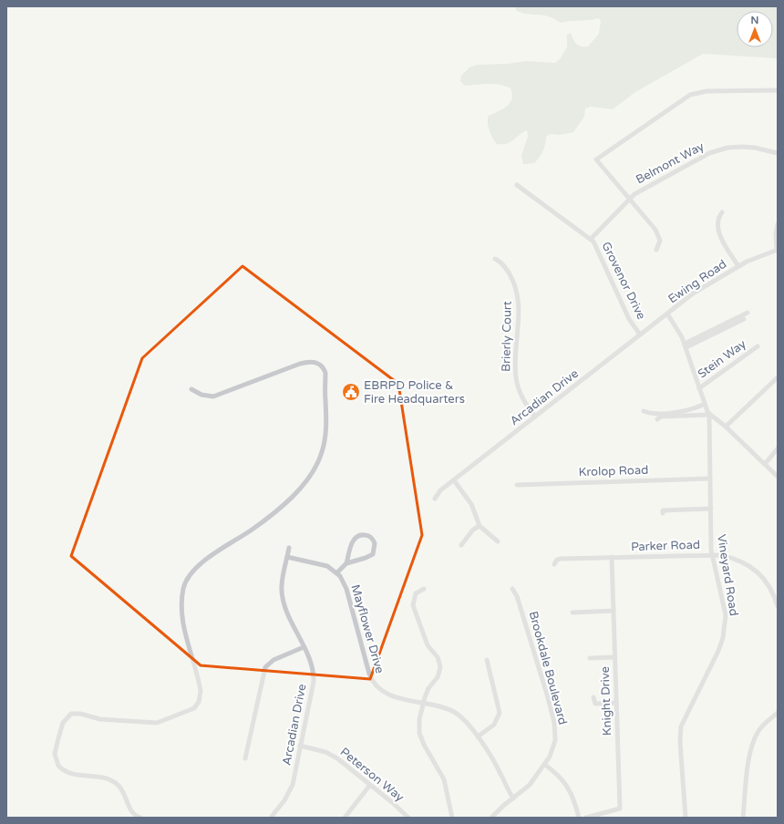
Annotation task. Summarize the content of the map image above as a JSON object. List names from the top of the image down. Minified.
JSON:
{"streets":{"street":["Belmont Way","Grovenor Drive","Ewing Road","Brierly Court","Stein Way","Arcadian Drive","Krolop Road","Parker Road","Vineyard Road","Mayflower Drive","Brookdale Boulevard","Knight Drive","Peterson Way"]},"crossings":[["Belmont Way","Grovenor Drive"],["Grovenor Drive","Arcadian Drive"],["Ewing Road","Stein Way"],["Ewing Road","Arcadian Drive"],["Ewing Road","Vineyard Road"],["Brierly Court","Arcadian Drive"],["Arcadian Drive","Peterson Way"],["Krolop Road","Vineyard Road"],["Parker Road","Vineyard Road"],["Parker Road","Knight Drive"],["Mayflower Drive","Brookdale Boulevard"]],"places":{"public building":["EBRPD Police & Fire Headquarters"]},"north":"top"}
